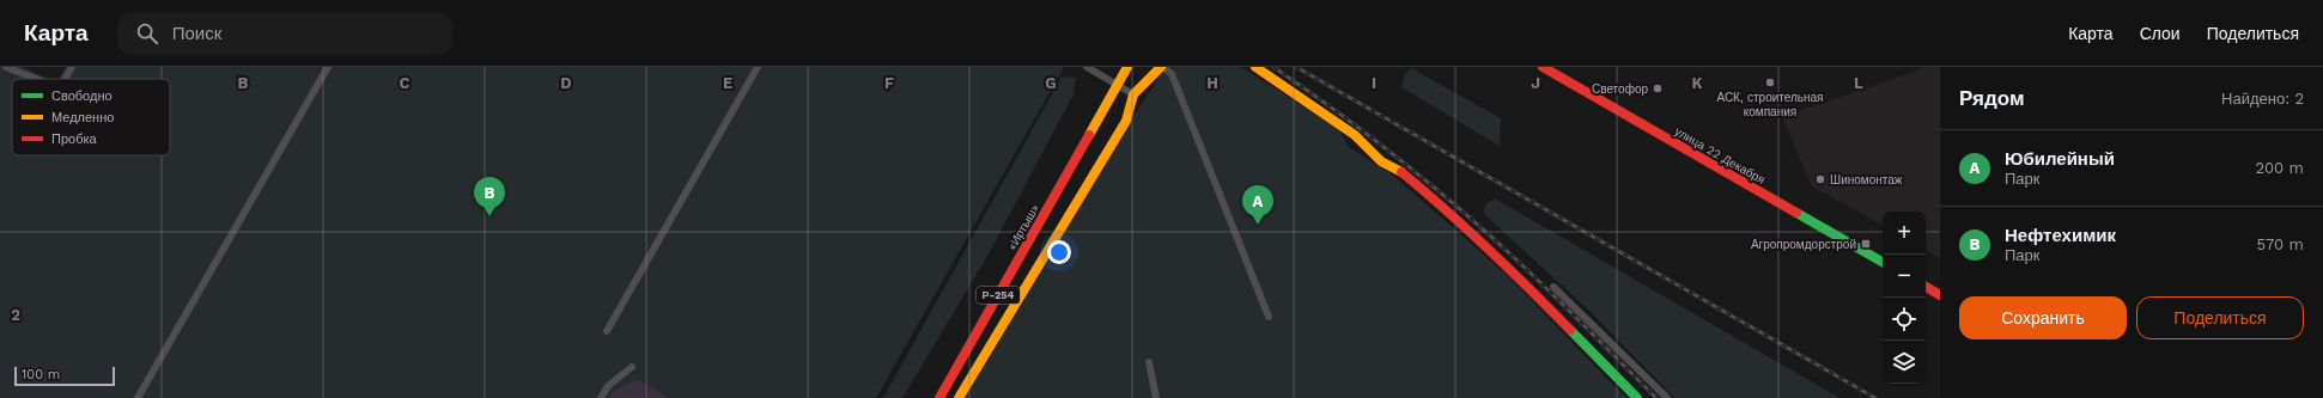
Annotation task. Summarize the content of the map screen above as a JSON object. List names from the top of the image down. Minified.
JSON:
{"streets":{"street":["улица 22 Декабря","«Иртыш»","Р-254"]},"places":{"other":["АСК, строительная компания","Светофор","Шиномонтаж"],"transit":["Агропромдорстрой"]},"legend":["Свободно","Медленно","Пробка"],"scale_bar":"100 m","page":{"header":"Карта","search":"Поиск","nav":["Карта","Слои","Поделиться"],"heading":["Рядом","Найдено: 2"],"list":[{"mark":"A","name":"Юбилейный","note":"Парк","value":"200 m"},{"mark":"B","name":"Нефтехимик","note":"Парк","value":"570 m"}],"pins":["B","A"],"map_buttons":["+","−"],"buttons":["Сохранить","Поделиться"],"scale":"100 m"},"grid":{"columns":["B","C","D","E","F","G","H","I","J","K","L"],"rows":["2"]}}
